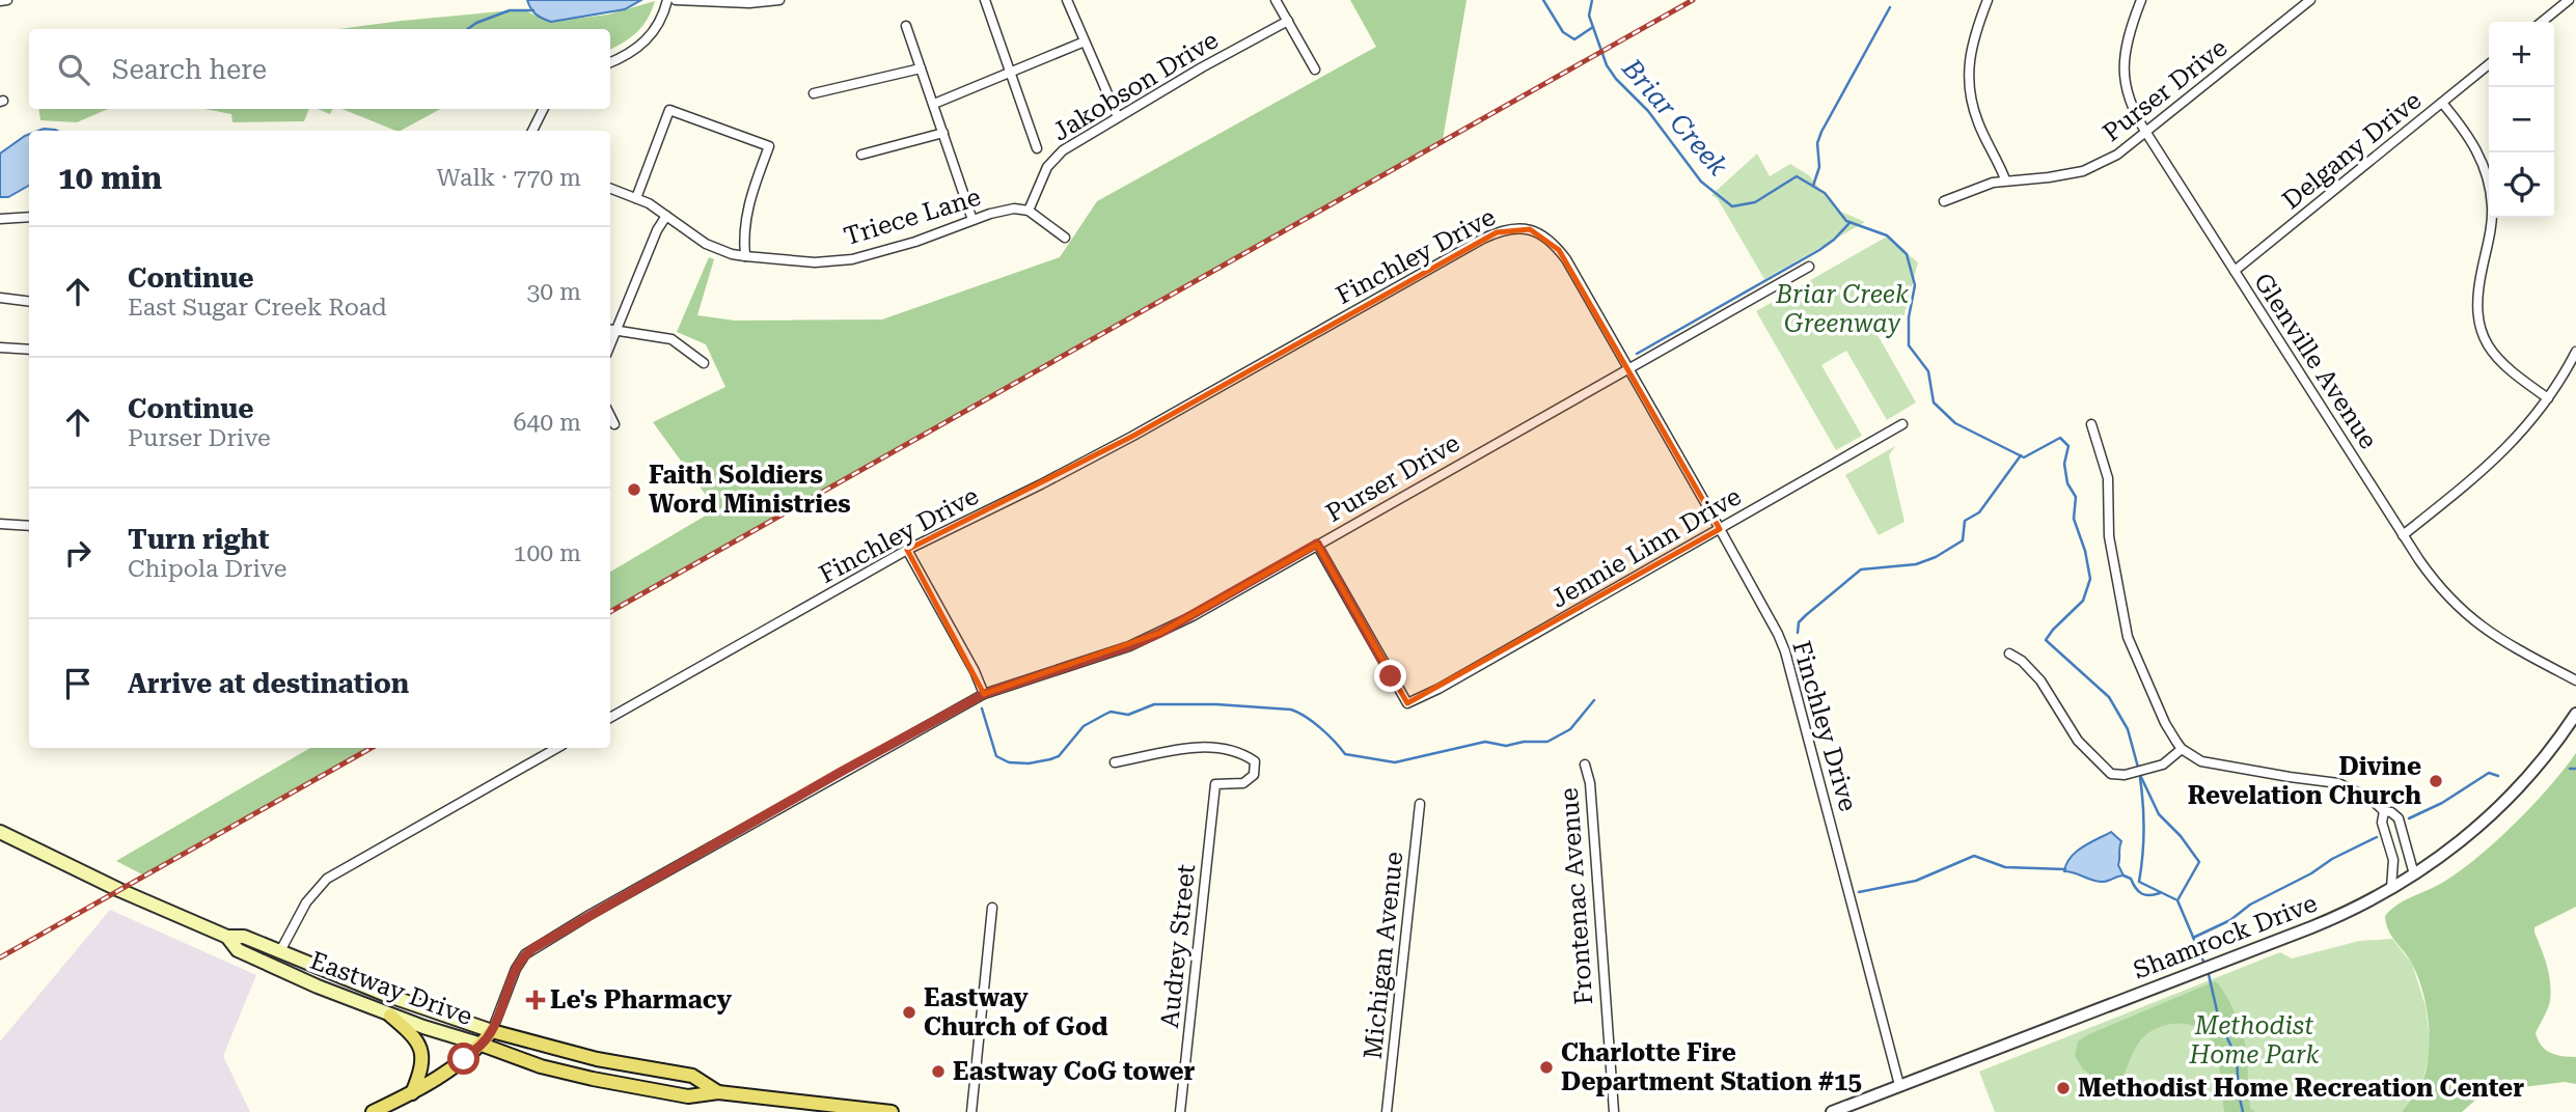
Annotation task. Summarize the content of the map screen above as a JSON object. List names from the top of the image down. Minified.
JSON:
{"streets":{"main road":["Eastway Drive"],"street":["Jakobson Drive","Purser Drive","Delgany Drive","Triece Lane","Finchley Drive","Glenville Avenue","Jennie Linn Drive","Frontenac Avenue","Shamrock Drive","Audrey Street","Michigan Avenue"]},"crossings":[["Jakobson Drive","Triece Lane"],["Purser Drive","Finchley Drive"],["Purser Drive","Glenville Avenue"],["Purser Drive","Jennie Linn Drive"],["Purser Drive","Eastway Drive"],["Delgany Drive","Glenville Avenue"],["Finchley Drive","Jennie Linn Drive"],["Finchley Drive","Shamrock Drive"]],"water":["Briar Creek"],"parks":["Briar Creek Greenway","Methodist Home Park"],"places":{"other":["Faith Soldiers Word Ministries","Divine Revelation Church","Eastway Church of God","Charlotte Fire Department Station #15","Eastway CoG tower","Methodist Home Recreation Center"],"health":["Le's Pharmacy"]},"page":{"map_buttons":["+","−"],"search":"Search here","heading":["10 min","Walk · 770 m"],"list":[["Continue","East Sugar Creek Road","30 m"],["Continue","Purser Drive","640 m"],["Turn right","Chipola Drive","100 m"],"Arrive at destination"]}}
